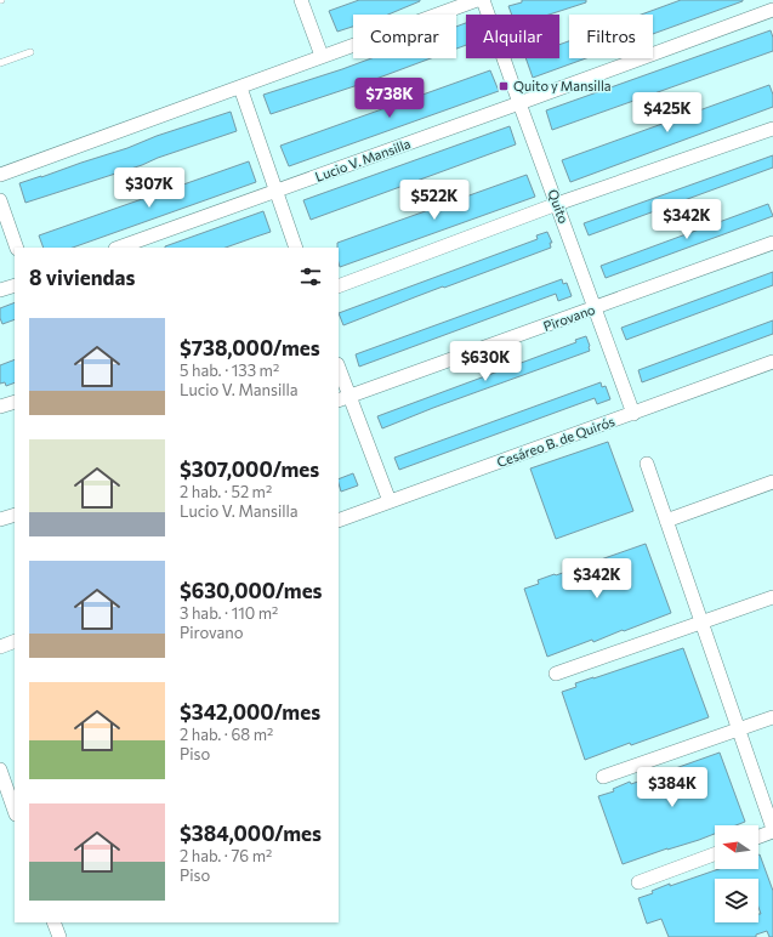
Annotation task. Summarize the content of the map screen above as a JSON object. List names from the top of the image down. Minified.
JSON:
{"streets":{"street":["Lucio V. Mansilla","Quito","Pirovano","Cesáreo B. de Quirós"]},"crossings":[["Lucio V. Mansilla","Quito"],["Quito","Pirovano"],["Quito","Cesáreo B. de Quirós"]],"places":{"transit":["Quito y Mansilla"]},"north":"left","page":{"chip":["Comprar","Alquilar","Filtros"],"price":["$738K","$425K","$307K","$522K","$342K","$630K","$342K","$384K"],"heading":"8 viviendas","list":[{"name":"$738,000/mes","note":"5 hab. · 133 m² · Lucio V. Mansilla"},{"name":"$307,000/mes","note":"2 hab. · 52 m² · Lucio V. Mansilla"},{"name":"$630,000/mes","note":"3 hab. · 110 m² · Pirovano"},{"name":"$342,000/mes","note":"2 hab. · 68 m² · Piso"},{"name":"$384,000/mes","note":"2 hab. · 76 m² · Piso"}]}}
